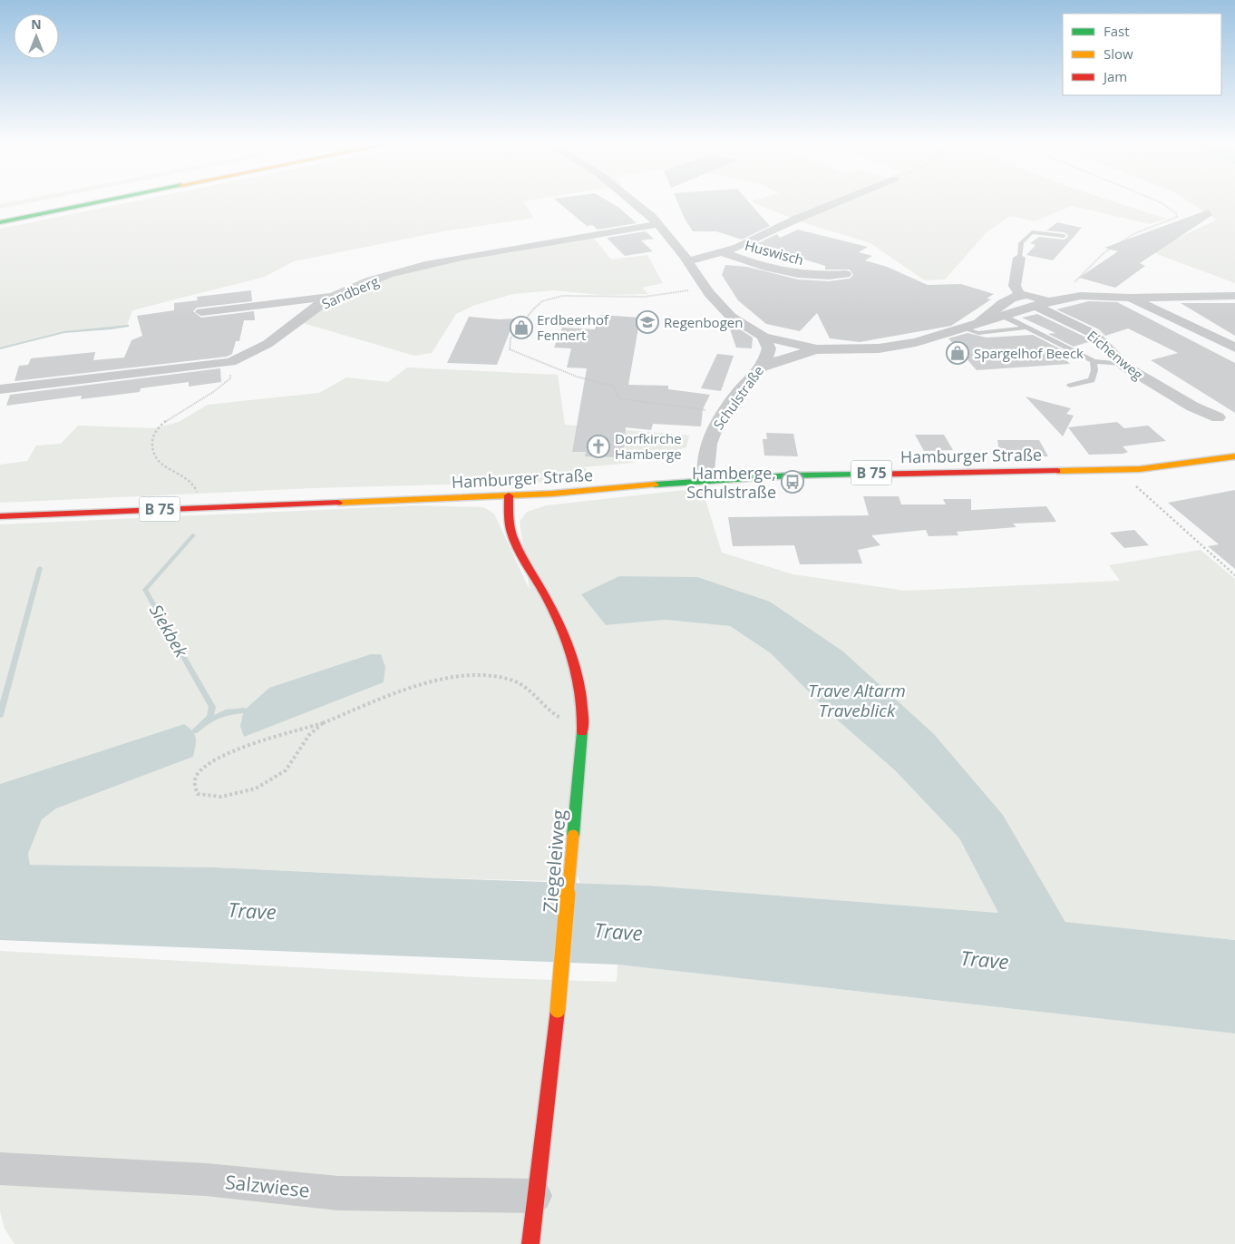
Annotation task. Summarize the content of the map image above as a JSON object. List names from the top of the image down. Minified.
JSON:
{"streets":{"main road":["Hamburger Straße","B 75","Ziegeleiweg"],"street":["Huswisch","Sandberg","Eichenweg","Schulstraße","Salzwiese"]},"crossings":[["Schulstraße","Hamburger Straße"],["Hamburger Straße","Ziegeleiweg"],["Ziegeleiweg","Salzwiese"]],"water":["Siekbek","Trave Altarm Traveblick","Trave"],"places":{"school or university":["Regenbogen"],"shop":["Erdbeerhof Fennert","Spargelhof Beeck"],"church":["Dorfkirche Hamberge"],"bus stop":["Hamberge, Schulstraße"]},"legend":["Fast","Slow","Jam"],"north":"top"}
